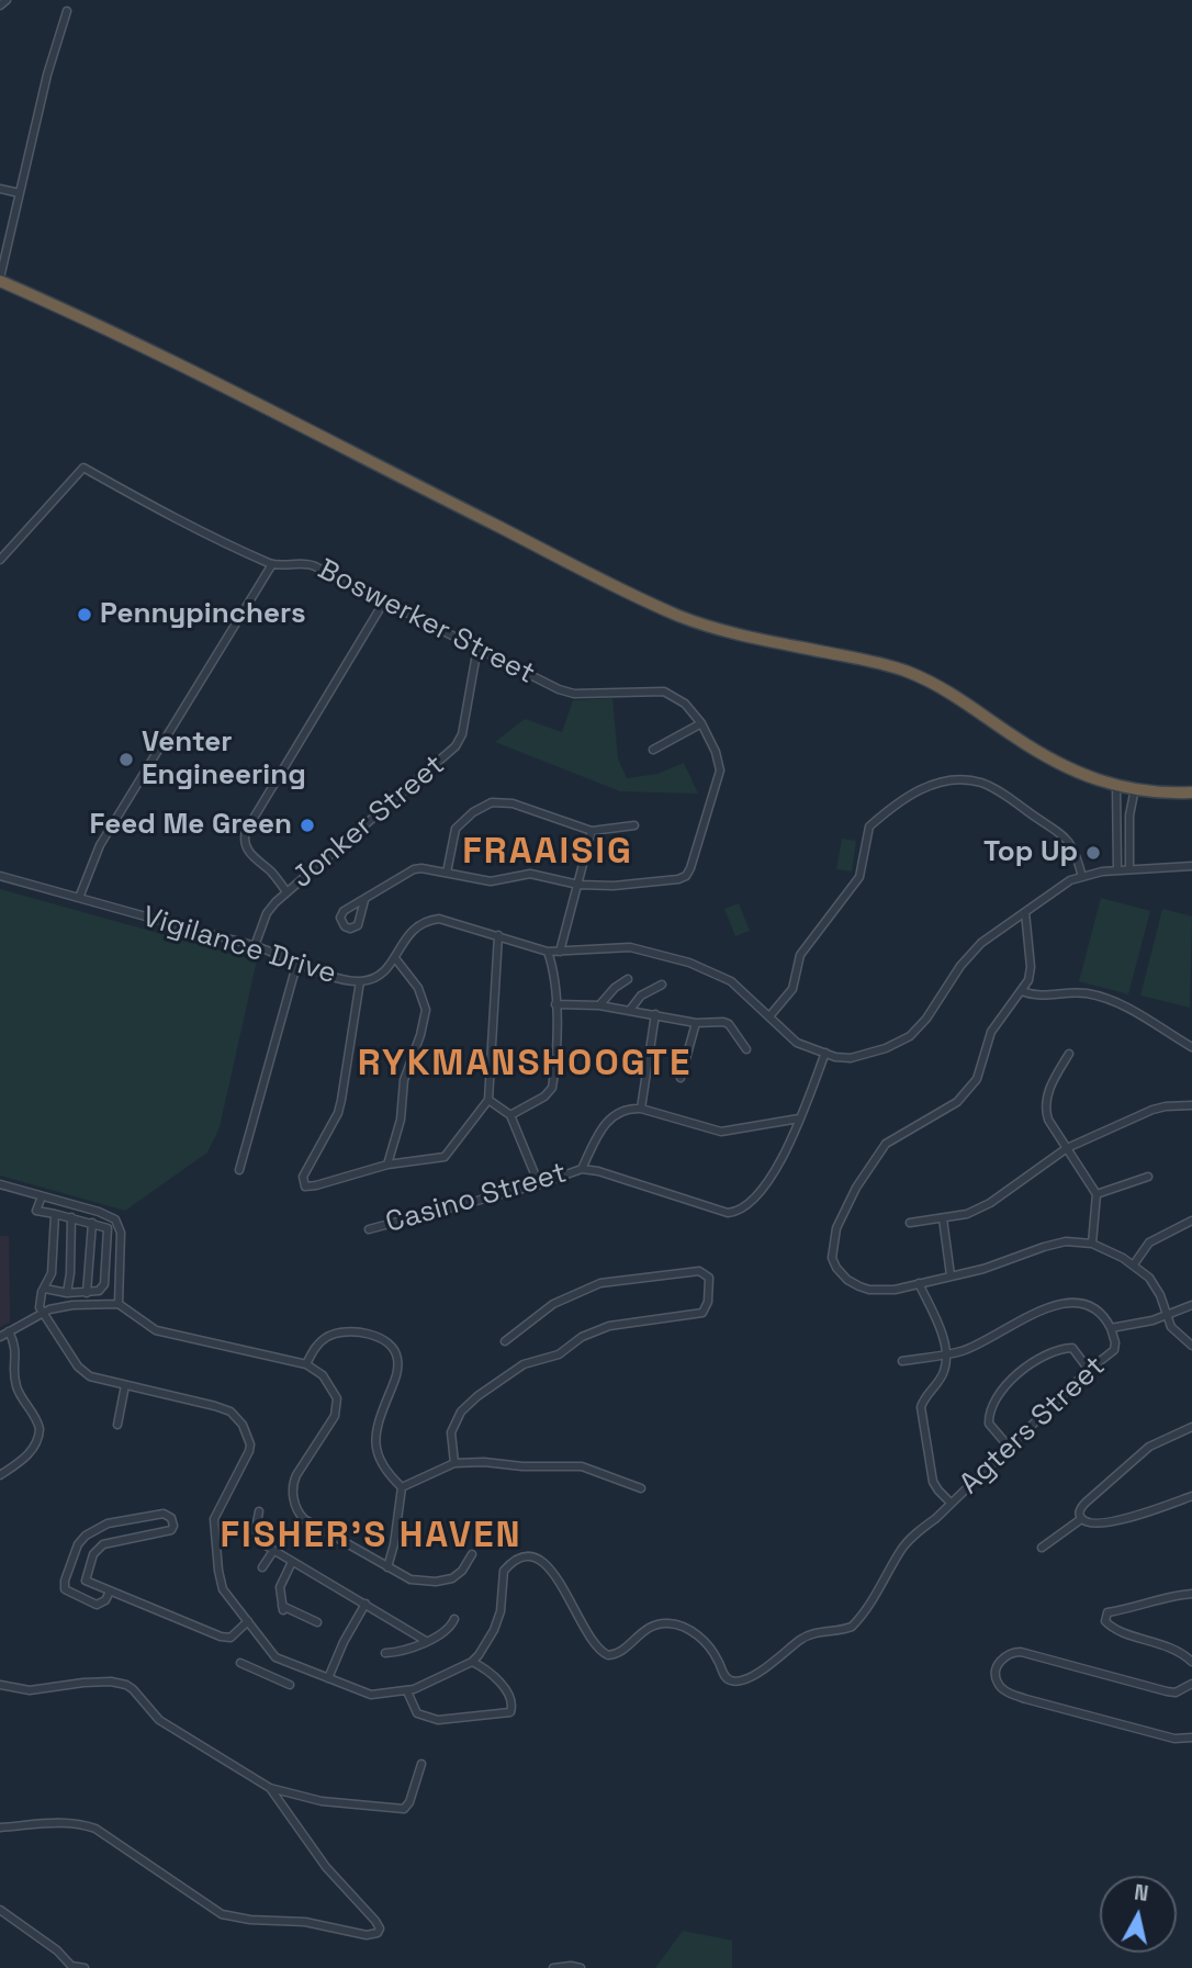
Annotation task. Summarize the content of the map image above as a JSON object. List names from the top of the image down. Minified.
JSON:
{"streets":{"street":["Boswerker Street","Jonker Street","Vigilance Drive","Casino Street","Agters Street"]},"crossings":[["Boswerker Street","Jonker Street"],["Jonker Street","Vigilance Drive"]],"districts":["FRAAISIG","RYKMANSHOOGTE","FISHER'S HAVEN"],"places":["Pennypinchers","Venter Engineering","Feed Me Green","Top Up"],"north":"top"}
